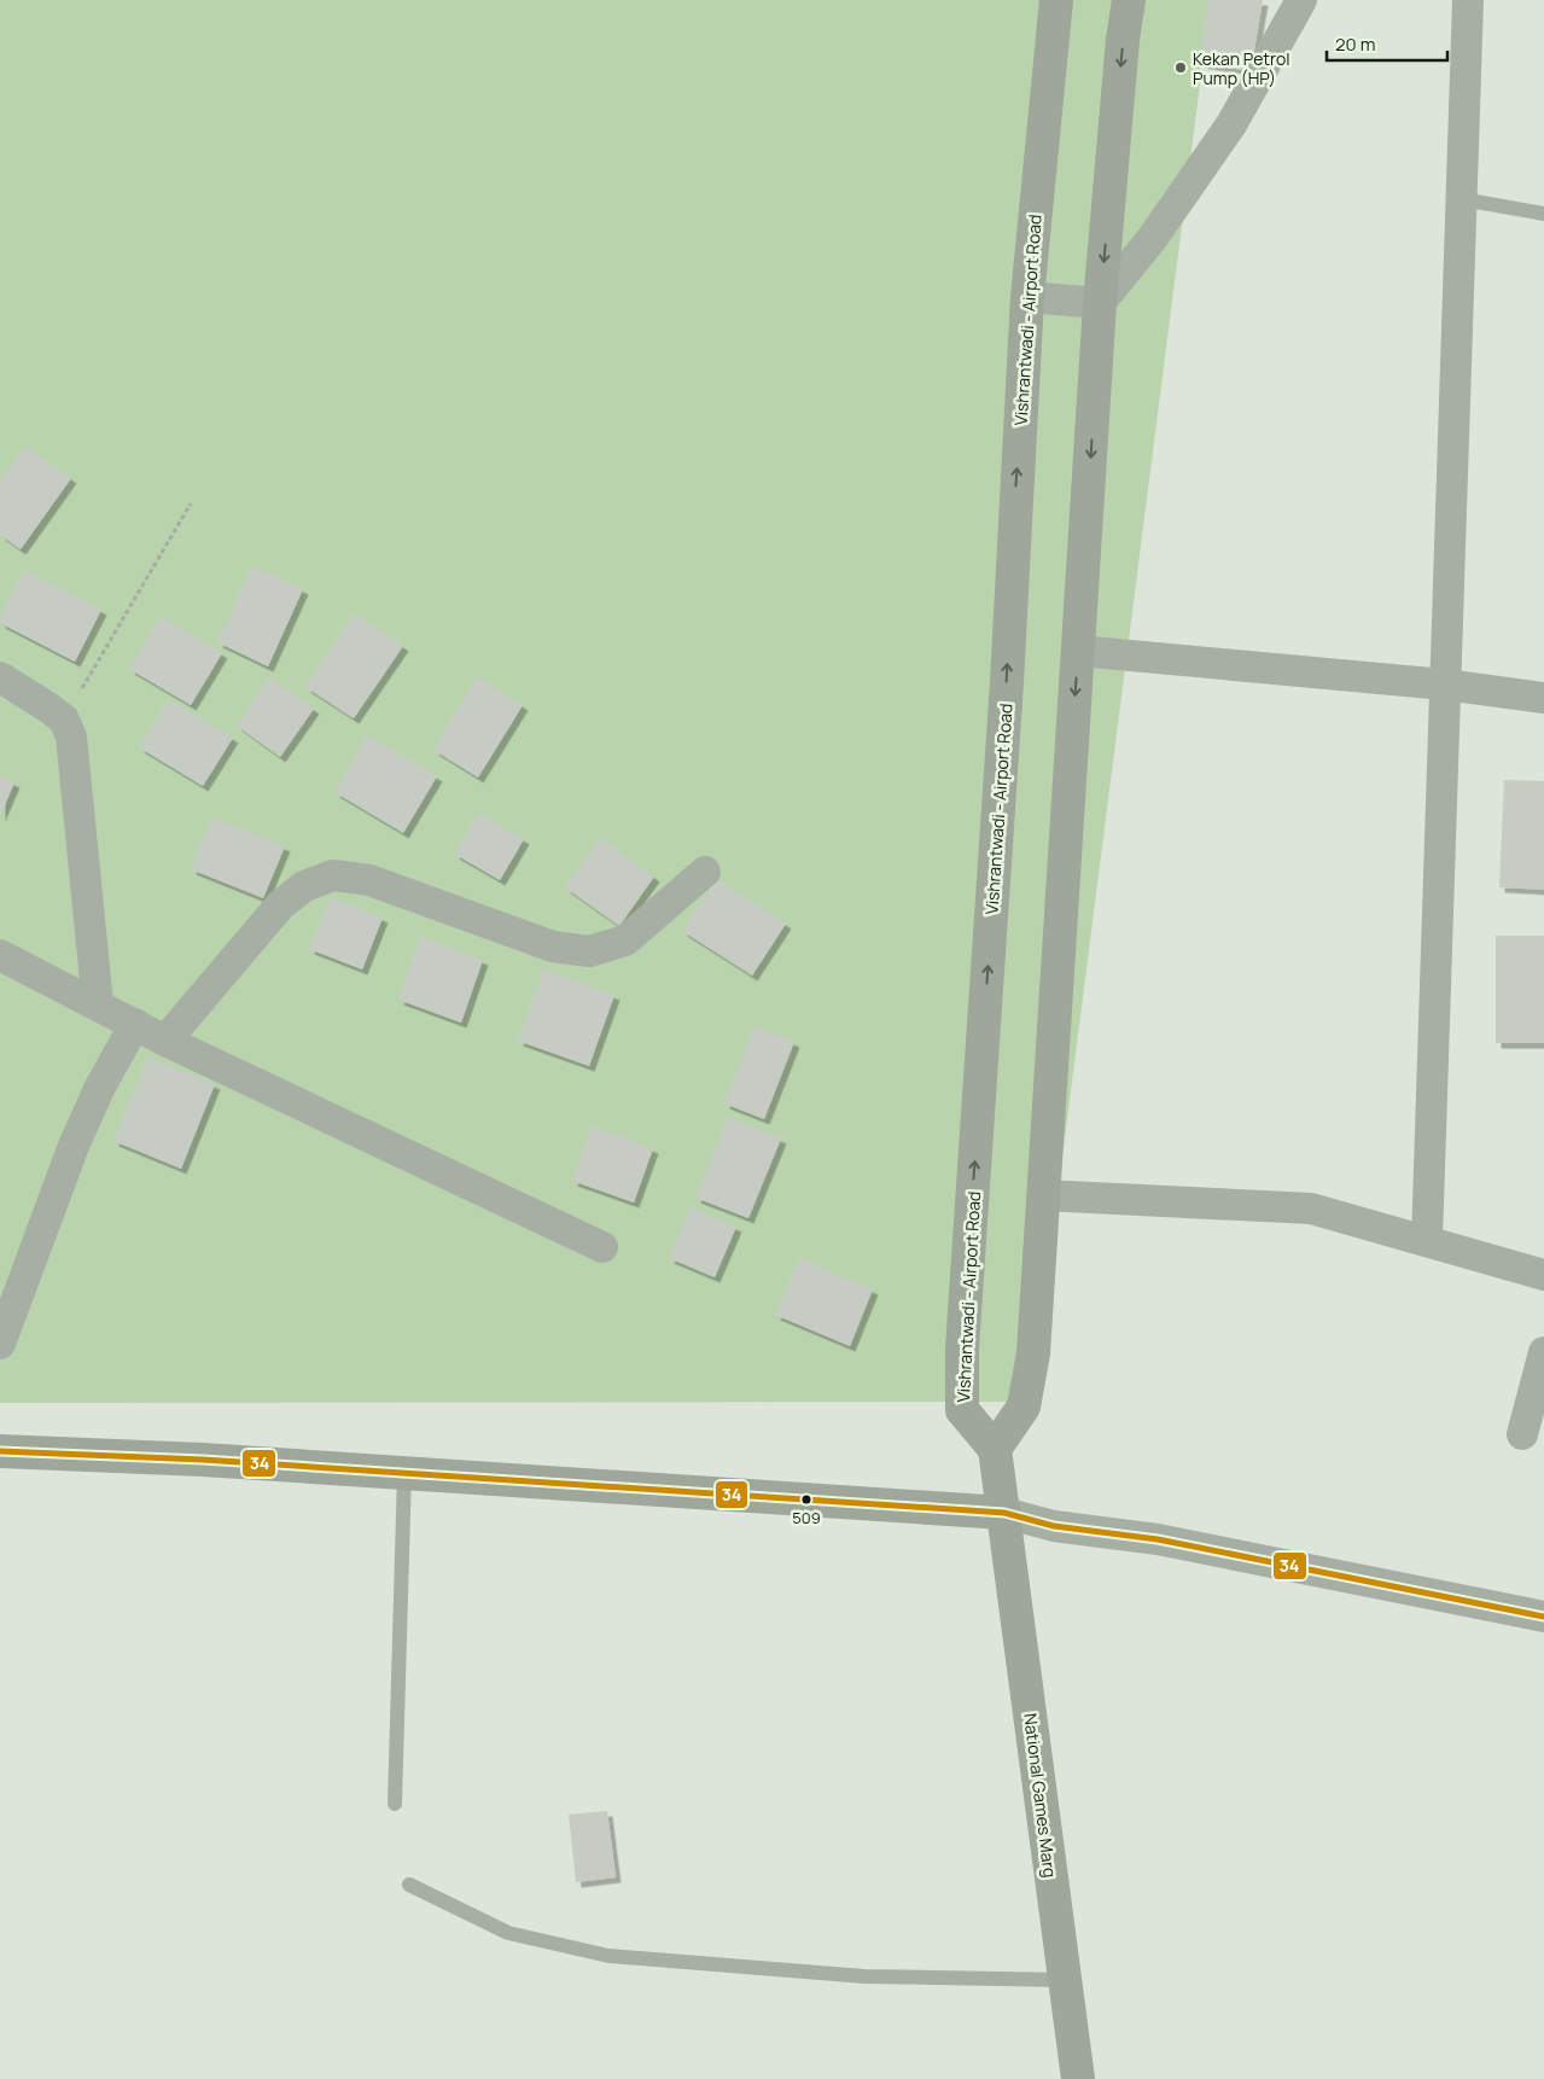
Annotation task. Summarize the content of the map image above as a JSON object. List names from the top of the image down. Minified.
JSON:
{"streets":{"main road":["Vishrantwadi - Airport Road","National Games Marg"]},"crossings":[["Vishrantwadi - Airport Road","National Games Marg"]],"places":["Kekan Petrol Pump (HP)","509"],"lines":["transit line 34"],"scale_bar":"20 m"}
